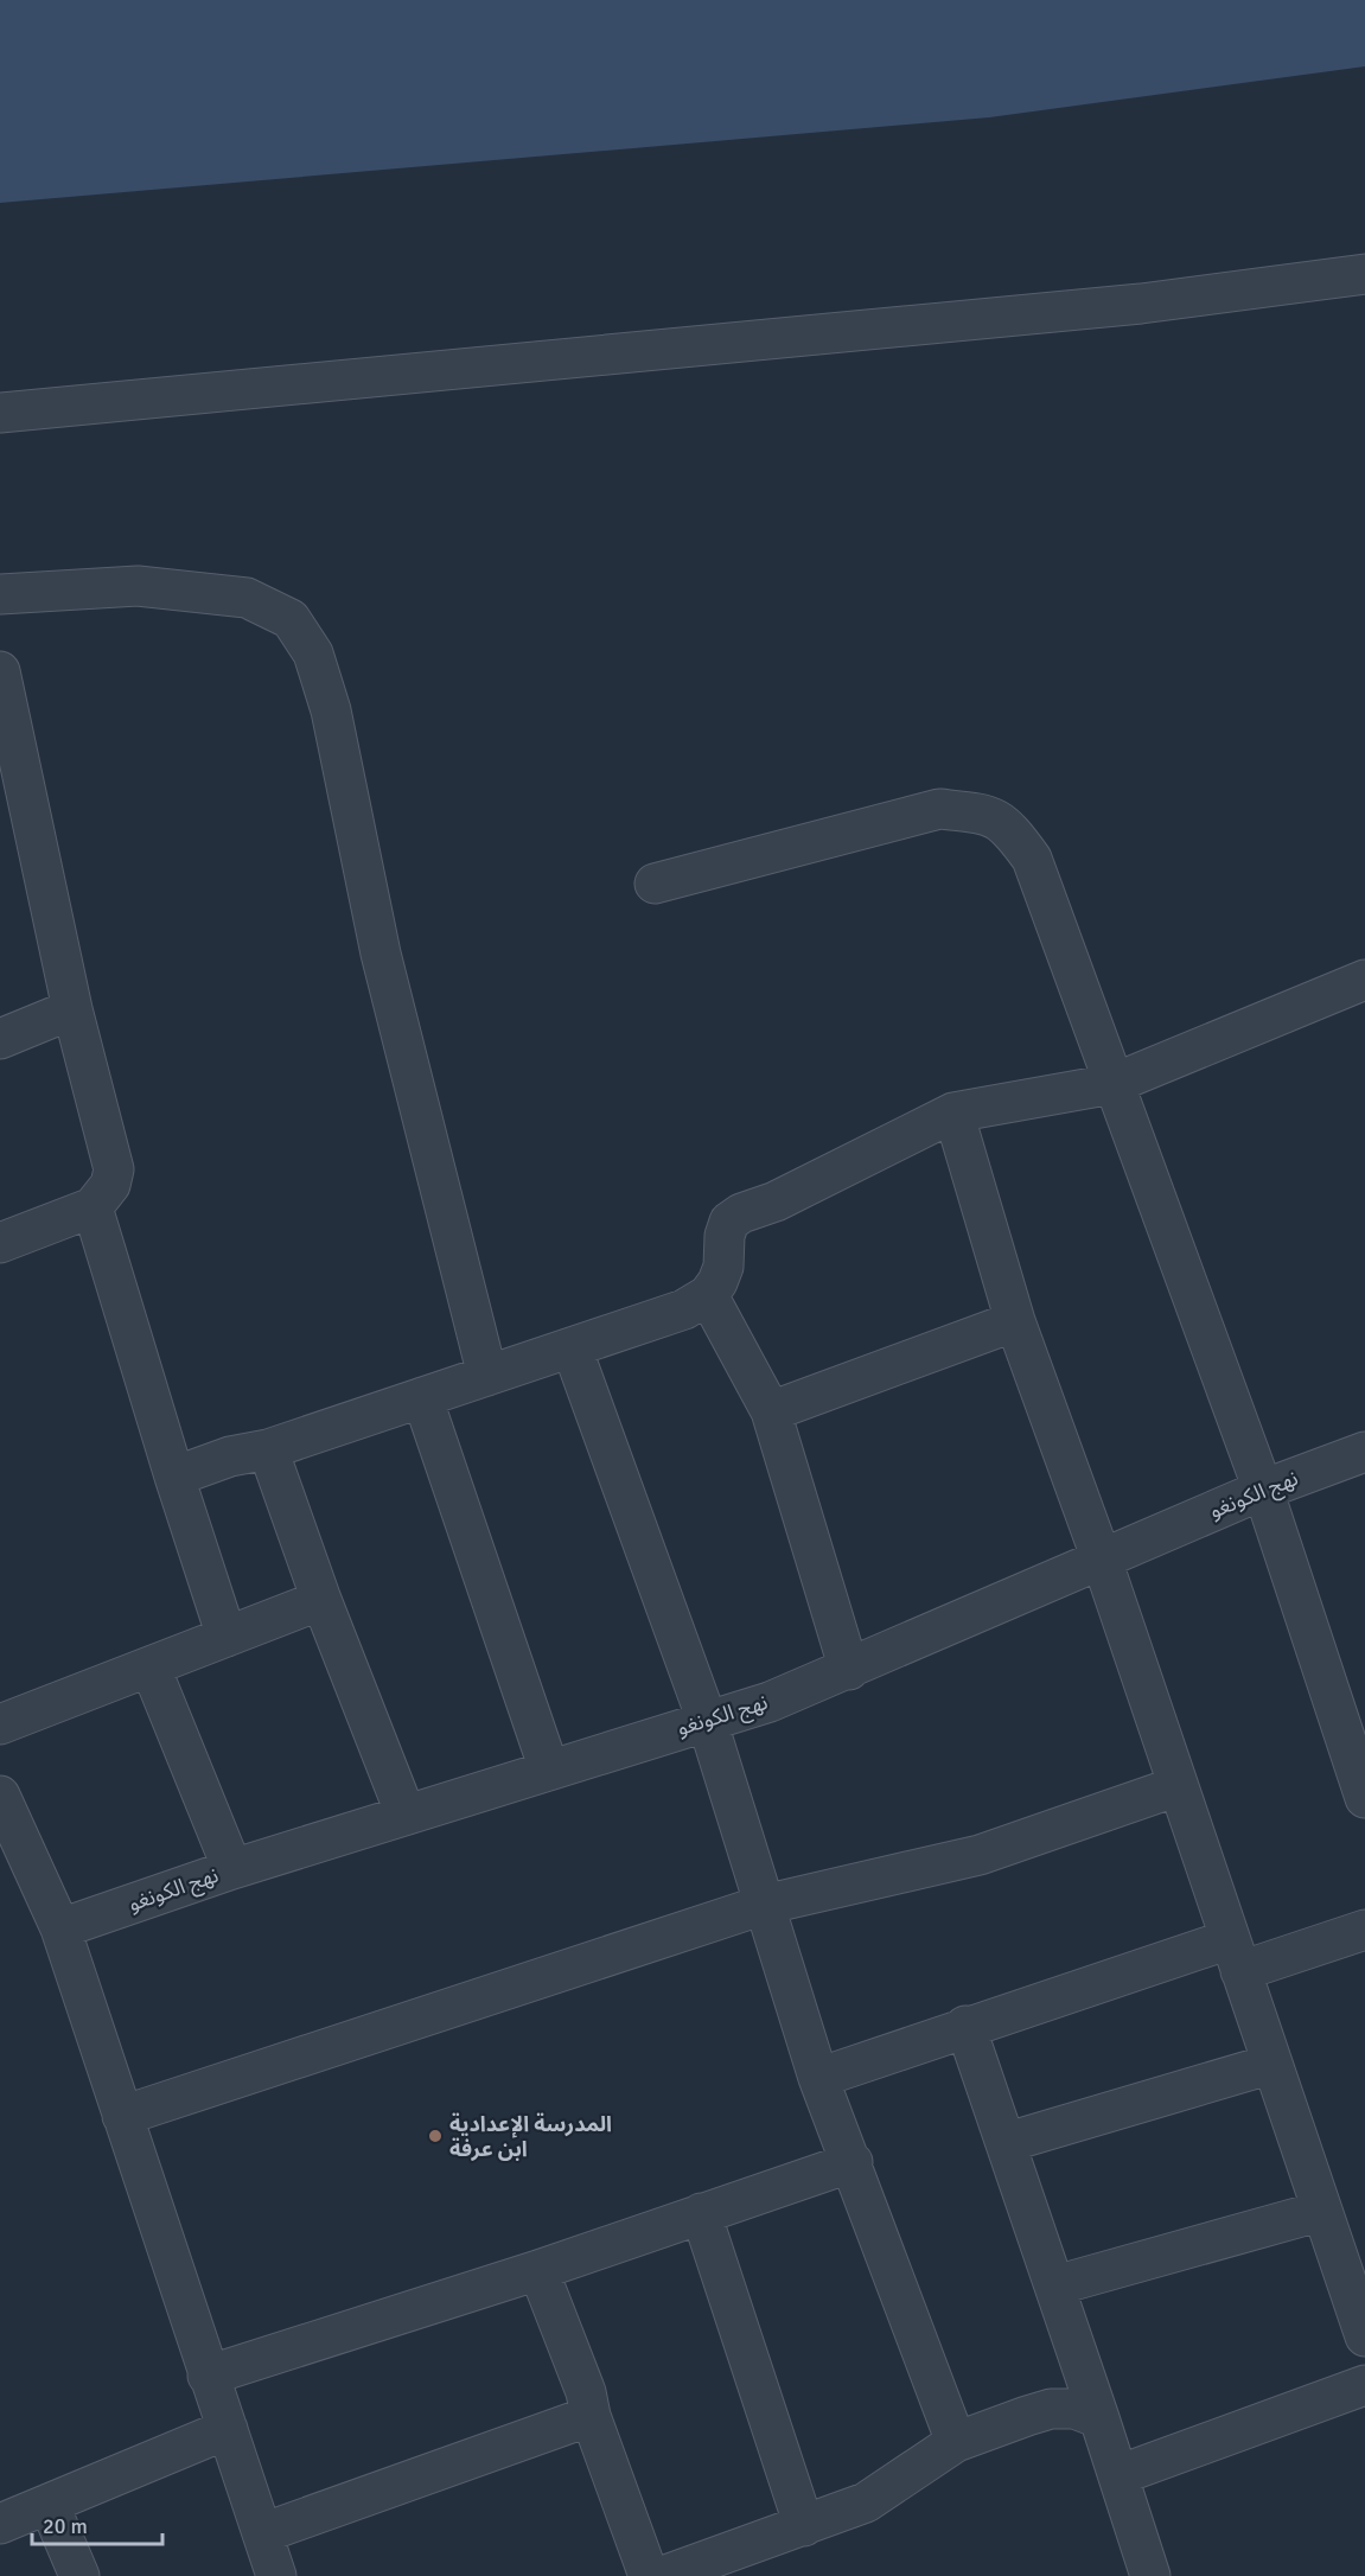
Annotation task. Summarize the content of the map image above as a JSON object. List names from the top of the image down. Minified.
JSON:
{"streets":{"street":["نهج الكونغو"]},"places":["المدرسة الإعدادية ابن عرفة"],"scale_bar":"20 m"}
